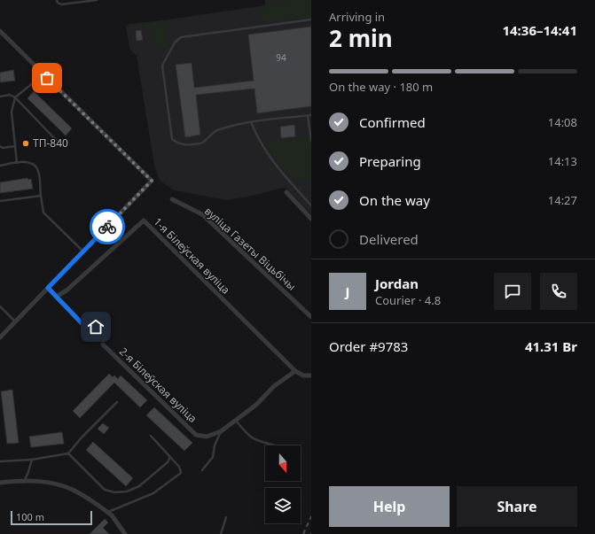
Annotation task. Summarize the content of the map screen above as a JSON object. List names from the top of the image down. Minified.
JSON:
{"streets":{"street":["вуліца Газеты Віцьбічы","1-я Білеўская вуліца","2-я Білеўская вуліца"]},"places":["ТП-840"],"house_numbers":["94"],"scale_bar":"100 m","north":"bottom","page":{"heading":["2 min","Arriving in","14:36–14:41"],"panel":["Jordan","Courier · 4.8","Order #9783","41.31 Br"],"bar":"On the way · 180 m","list":[["Confirmed","14:08"],["Preparing","14:13"],["On the way","14:27"],"Delivered"],"round":"J","buttons":["Help","Share"],"scale":"100 m"}}
